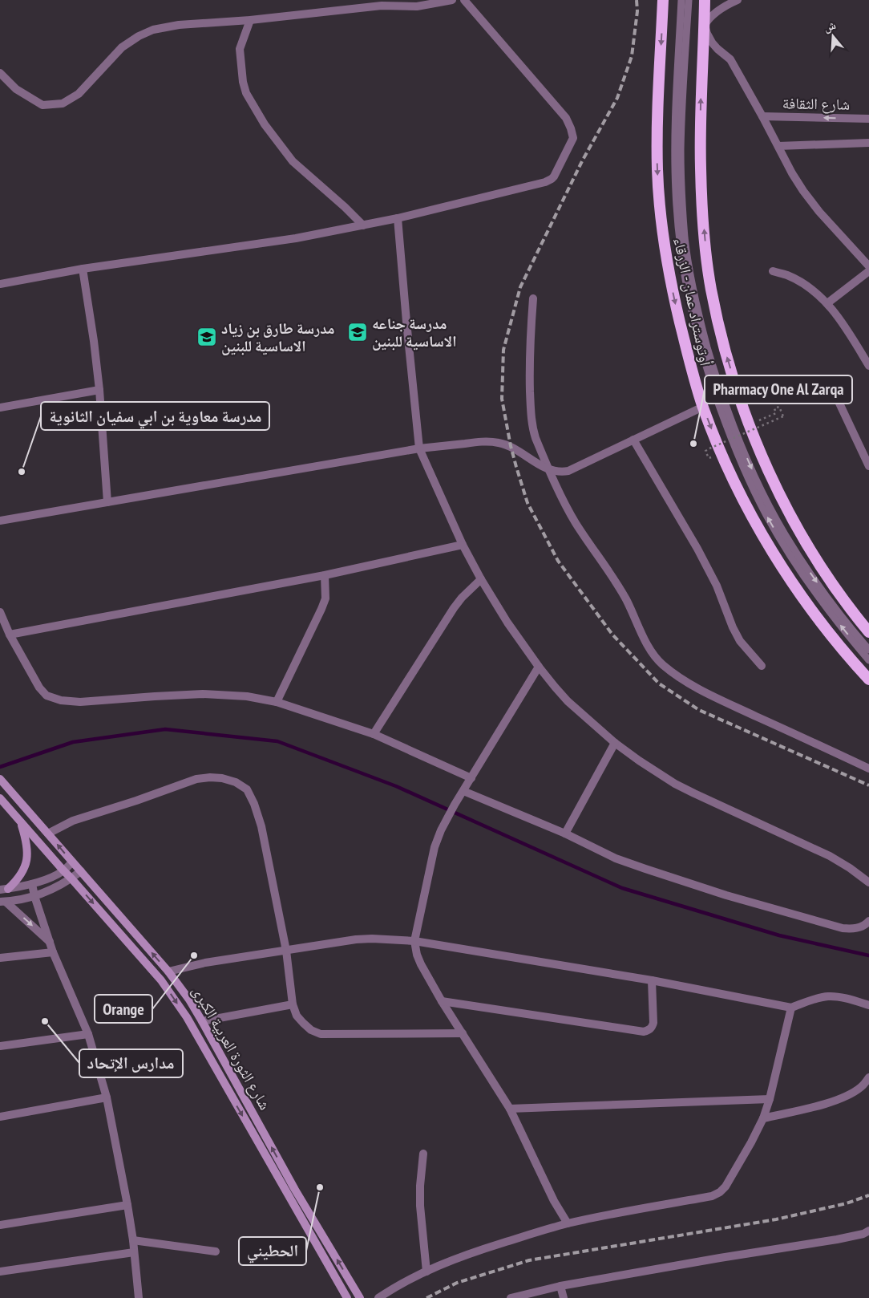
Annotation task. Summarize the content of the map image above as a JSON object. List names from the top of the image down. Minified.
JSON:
{"streets":{"highway":["أوتوستراد عمان - الزرقاء"],"main road":["شارع الثورة العربية الكبرى"],"street":["شارع الثقافة"]},"places":{"school or university":["مدرسة جناعه الاساسية للبنين","مدرسة طارق بن زياد الاساسية للبنين"],"other":["Pharmacy One Al Zarqa","مدرسة معاوية بن ابي سفيان الثانوية","Orange","مدارس الإتحاد","الحطيني"]},"north":"top"}
